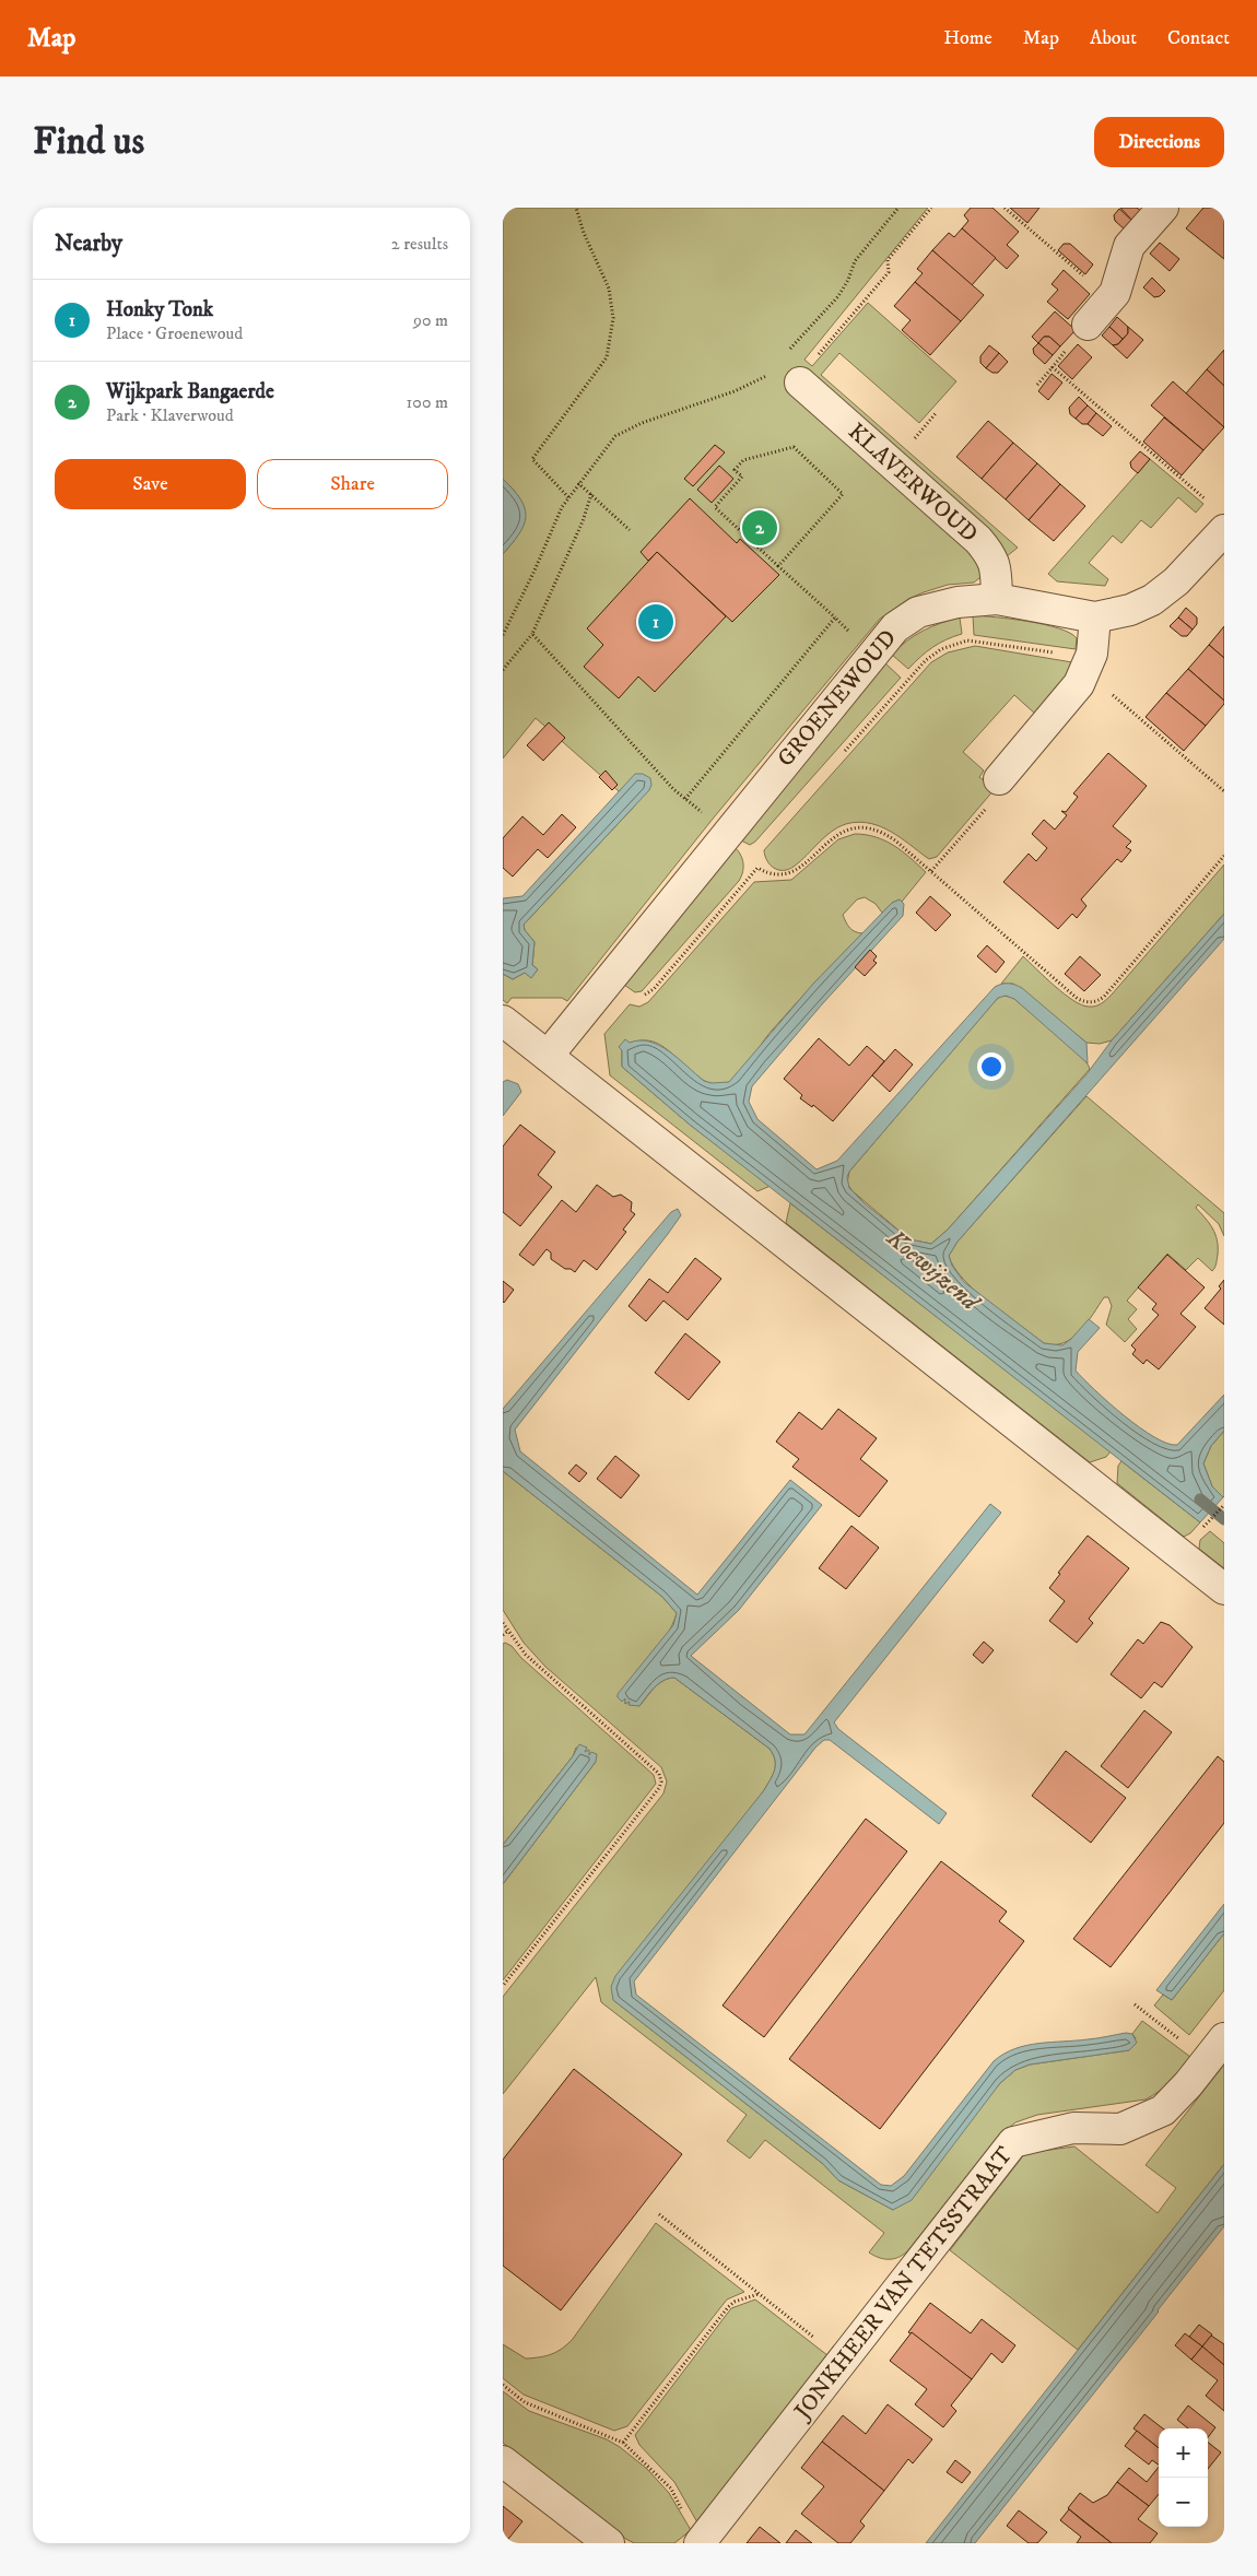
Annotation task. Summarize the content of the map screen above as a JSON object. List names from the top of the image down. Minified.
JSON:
{"streets":{"street":["KLAVERWOUD","GROENEWOUD","JONKHEER VAN TETSSTRAAT"]},"crossings":[["KLAVERWOUD","GROENEWOUD"]],"water":["Koewijzend"],"page":{"header":"Map","nav":["Home","Map","About","Contact"],"buttons":["Directions",["Save","Share"]],"title":"Find us","heading":["Nearby","2 results"],"list":[{"mark":"1","name":"Honky Tonk","note":"Place · Groenewoud","value":"90 m"},{"mark":"2","name":"Wijkpark Bangaerde","note":"Park · Klaverwoud","value":"100 m"}],"pins":["2","1"],"map_buttons":["+","−"]}}
